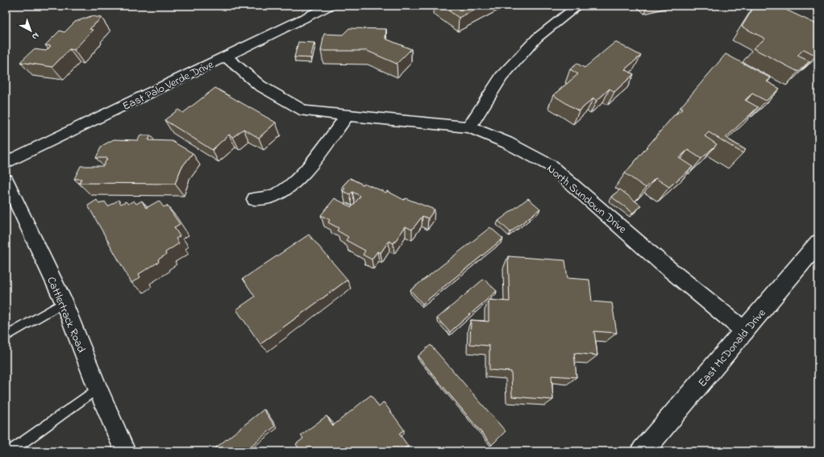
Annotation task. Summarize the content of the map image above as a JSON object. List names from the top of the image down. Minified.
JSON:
{"streets":{"main road":["East McDonald Drive"],"street":["East Palo Verde Drive","North Sundown Drive","Cattlertrack Road"]},"crossings":[["East Palo Verde Drive","North Sundown Drive"],["North Sundown Drive","East McDonald Drive"]],"north":"bottom right"}
